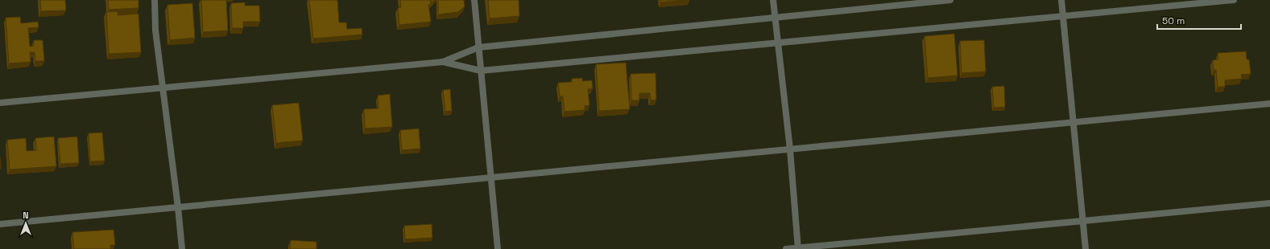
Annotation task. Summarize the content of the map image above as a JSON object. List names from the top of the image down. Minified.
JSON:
{"scale_bar":"50 m","north":"top"}
